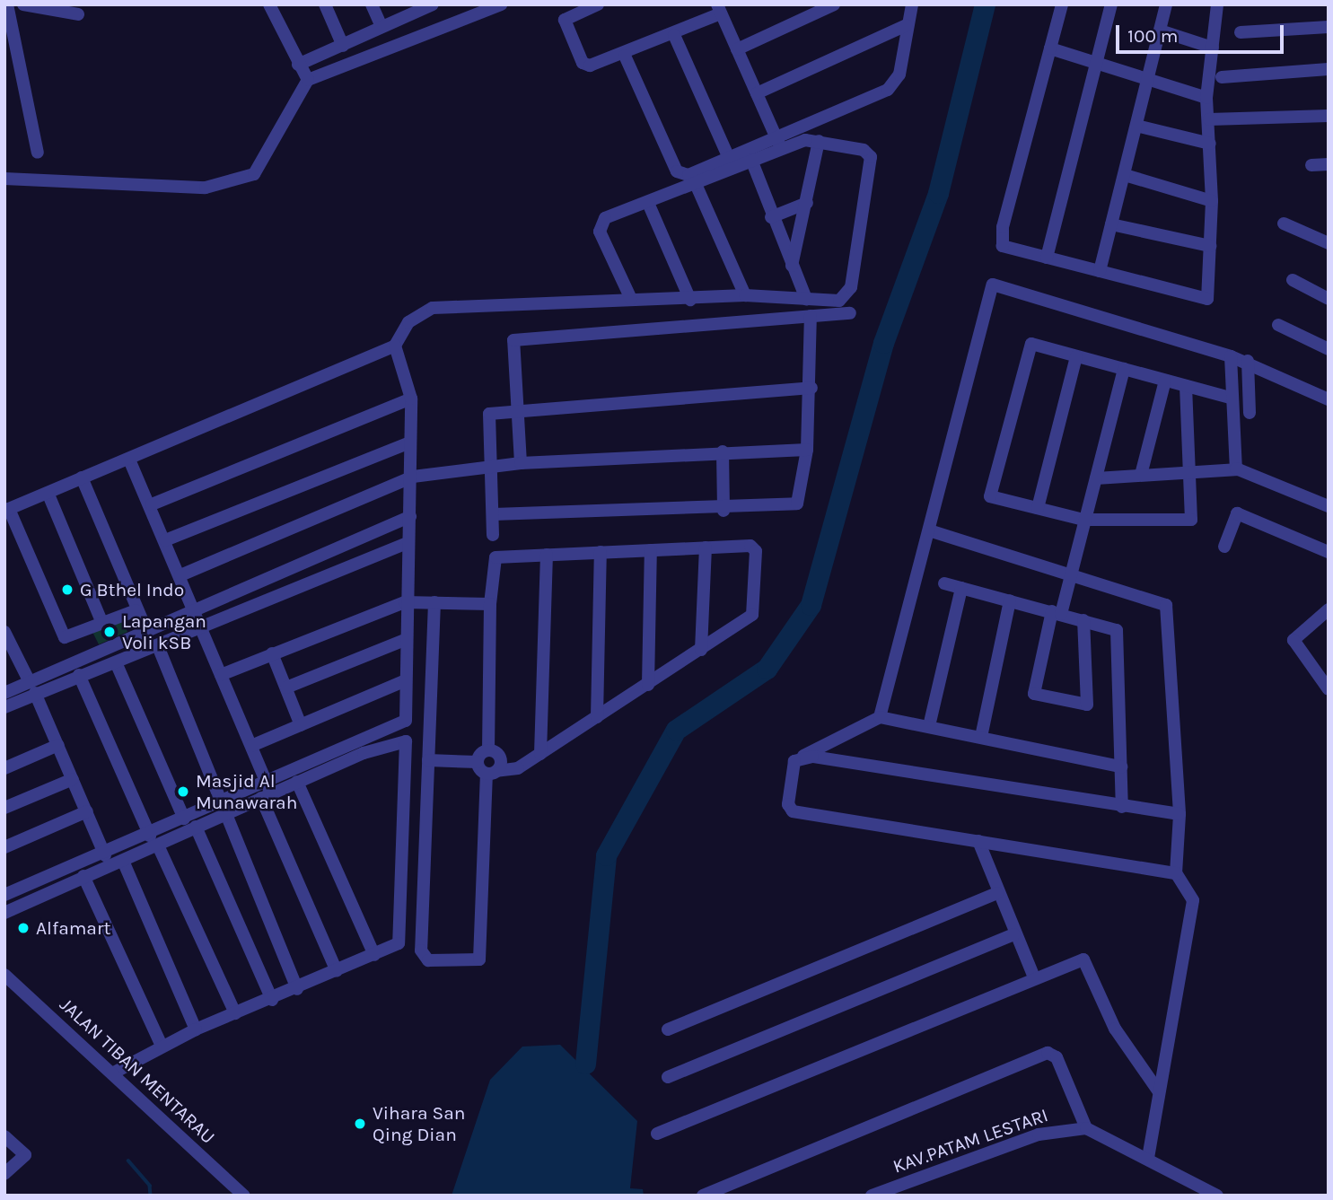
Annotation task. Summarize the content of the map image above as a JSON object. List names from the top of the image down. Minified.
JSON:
{"streets":{"street":["JALAN TIBAN MENTARAU","KAV.PATAM LESTARI"]},"places":["G Bthel Indo","Lapangan Voli kSB","Masjid Al Munawarah","Alfamart","Vihara San Qing Dian"],"scale_bar":"100 m"}
